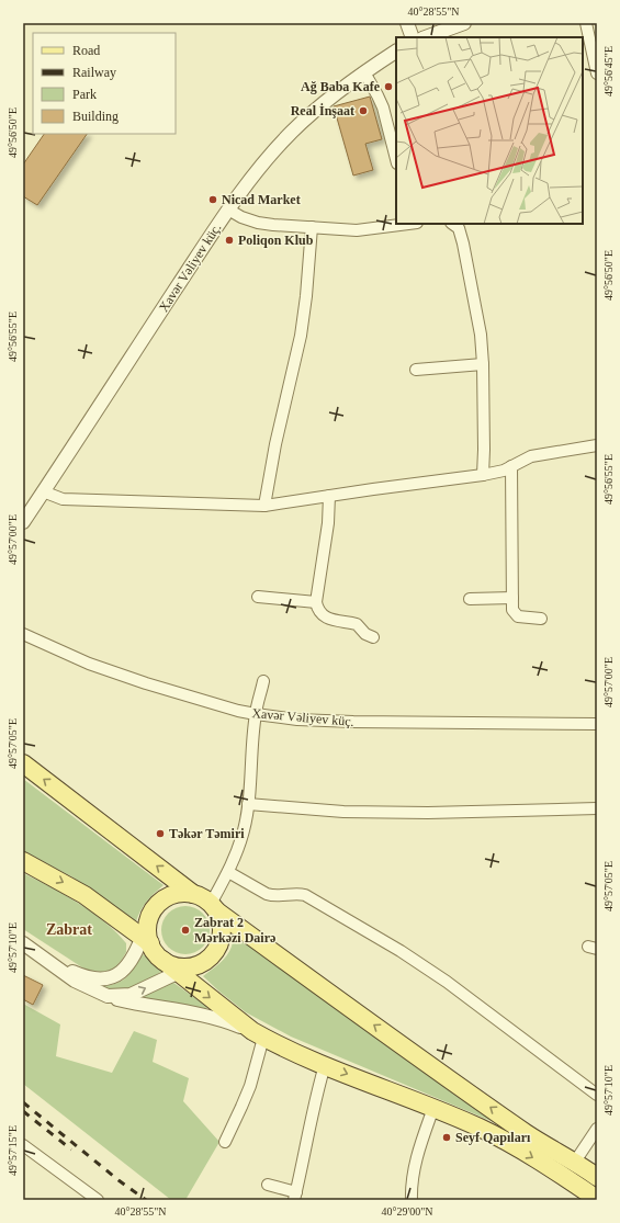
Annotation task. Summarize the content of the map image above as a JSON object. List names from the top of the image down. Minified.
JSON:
{"streets":{"street":["Xavər Vəliyev küç."]},"districts":["Zabrat"],"places":["Ağ Baba Kafe","Real İnşaat","Nicad Market","Poliqon Klub","Təkər Təmiri","Zabrat 2 Mərkəzi Dairə","Seyf Qapıları"],"legend":["Road","Railway","Park","Building"],"coordinates":["40°28'55\"N","49°56'45\"E","49°56'50\"E","49°56'55\"E","49°57'00\"E","49°57'05\"E","49°57'10\"E","49°57'15\"E","40°29'00\"N"]}
